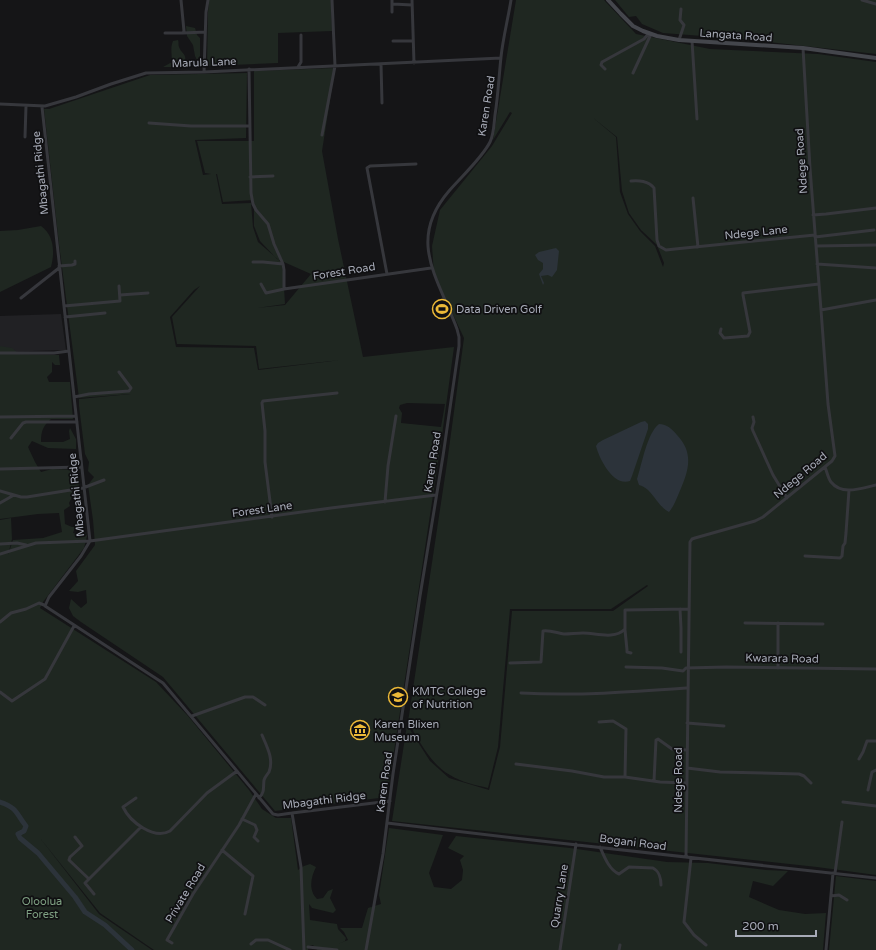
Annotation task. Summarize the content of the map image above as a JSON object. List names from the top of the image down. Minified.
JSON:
{"streets":{"main road":["Langata Road"],"street":["Marula Lane","Karen Road","Ndege Road","Mbagathi Ridge","Ndege Lane","Forest Road","Forest Lane","Kwarara Road","Bogani Road","Private Road","Quarry Lane"]},"crossings":[["Langata Road","Ndege Road"],["Marula Lane","Karen Road"],["Marula Lane","Mbagathi Ridge"],["Karen Road","Mbagathi Ridge"],["Karen Road","Forest Road"],["Karen Road","Forest Lane"],["Karen Road","Bogani Road"],["Ndege Road","Ndege Lane"],["Ndege Road","Kwarara Road"],["Ndege Road","Bogani Road"],["Mbagathi Ridge","Forest Lane"],["Mbagathi Ridge","Private Road"],["Bogani Road","Quarry Lane"]],"parks":["Oloolua Forest"],"places":{"sports":["Data Driven Golf"],"school or university":["KMTC College of Nutrition"],"museum":["Karen Blixen Museum"]},"scale_bar":"200 m"}
